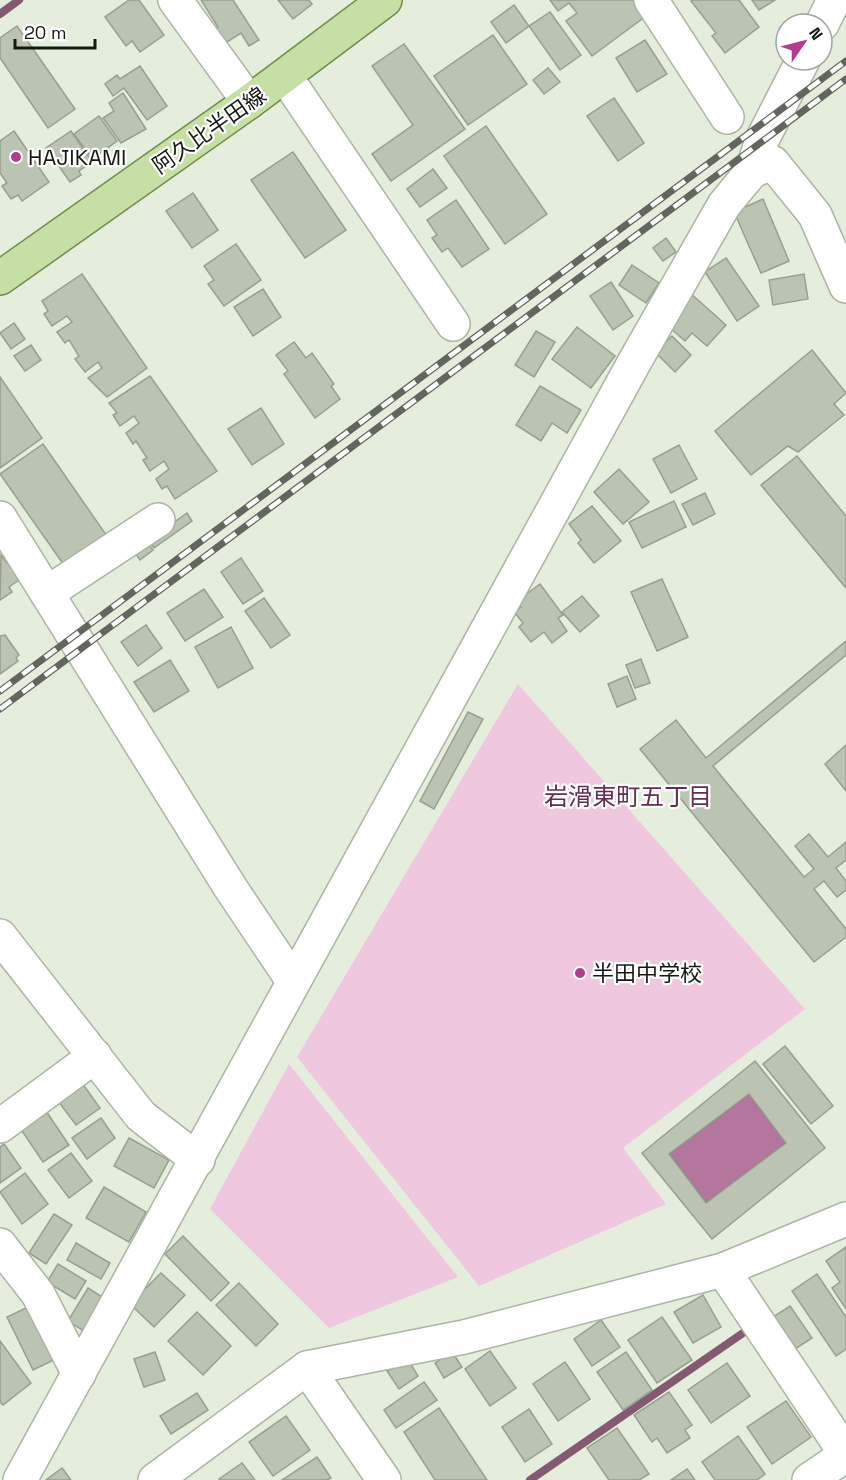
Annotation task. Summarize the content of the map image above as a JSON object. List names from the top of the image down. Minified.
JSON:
{"streets":{"main road":["阿久比半田線"]},"districts":["岩滑東町五丁目"],"places":["HAJIKAMI","半田中学校"],"scale_bar":"20 m","north":"top right"}
